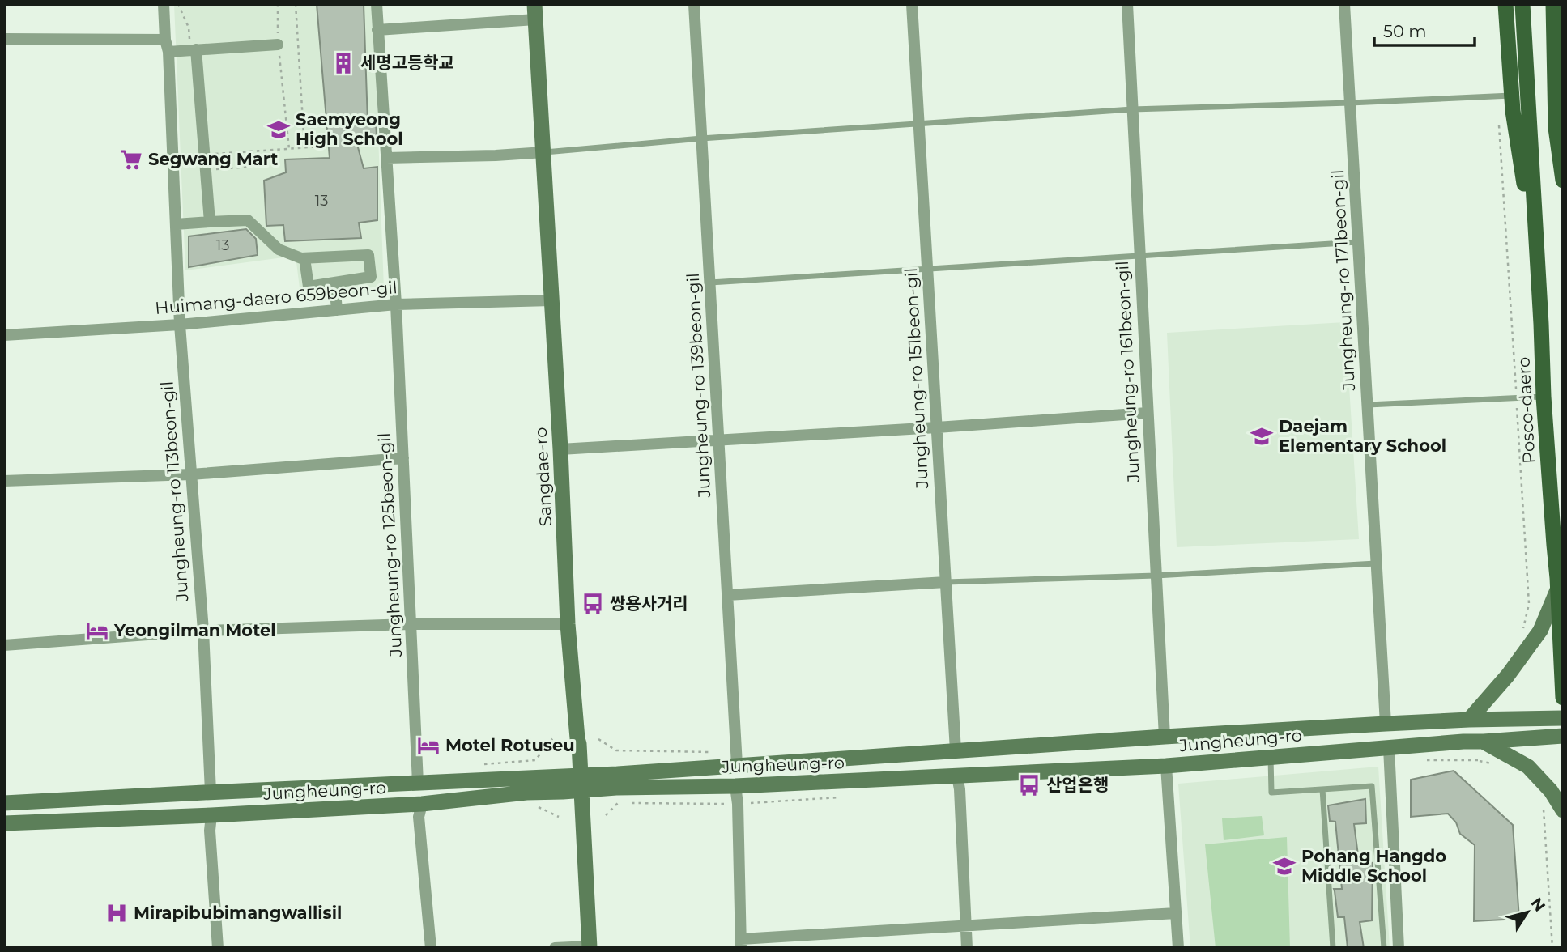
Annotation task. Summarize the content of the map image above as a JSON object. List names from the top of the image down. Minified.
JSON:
{"streets":{"main road":["Posco-daero","Sangdae-ro","Jungheung-ro"],"street":["Jungheung-ro 171beon-gil","Huimang-daero 659beon-gil","Jungheung-ro 161beon-gil","Jungheung-ro 151beon-gil","Jungheung-ro 139beon-gil","Jungheung-ro 113beon-gil","Jungheung-ro 125beon-gil"]},"crossings":[["Jungheung-ro 171beon-gil","Jungheung-ro"],["Huimang-daero 659beon-gil","Sangdae-ro"],["Huimang-daero 659beon-gil","Jungheung-ro 113beon-gil"],["Huimang-daero 659beon-gil","Jungheung-ro 125beon-gil"],["Jungheung-ro 161beon-gil","Jungheung-ro"],["Jungheung-ro 151beon-gil","Jungheung-ro"],["Jungheung-ro 139beon-gil","Jungheung-ro"],["Sangdae-ro","Jungheung-ro"],["Jungheung-ro 113beon-gil","Jungheung-ro"],["Jungheung-ro 125beon-gil","Jungheung-ro"]],"places":{"building":["세명고등학교"],"school or university":["Saemyeong High School","Daejam Elementary School","Pohang Hangdo Middle School"],"supermarket":["Segwang Mart"],"bus stop":["쌍용사거리","산업은행"],"hotel":["Yeongilman Motel","Motel Rotuseu"],"hospital":["Mirapibubimangwallisil"]},"house_numbers":["13","13"],"scale_bar":"50 m","north":"top right"}
